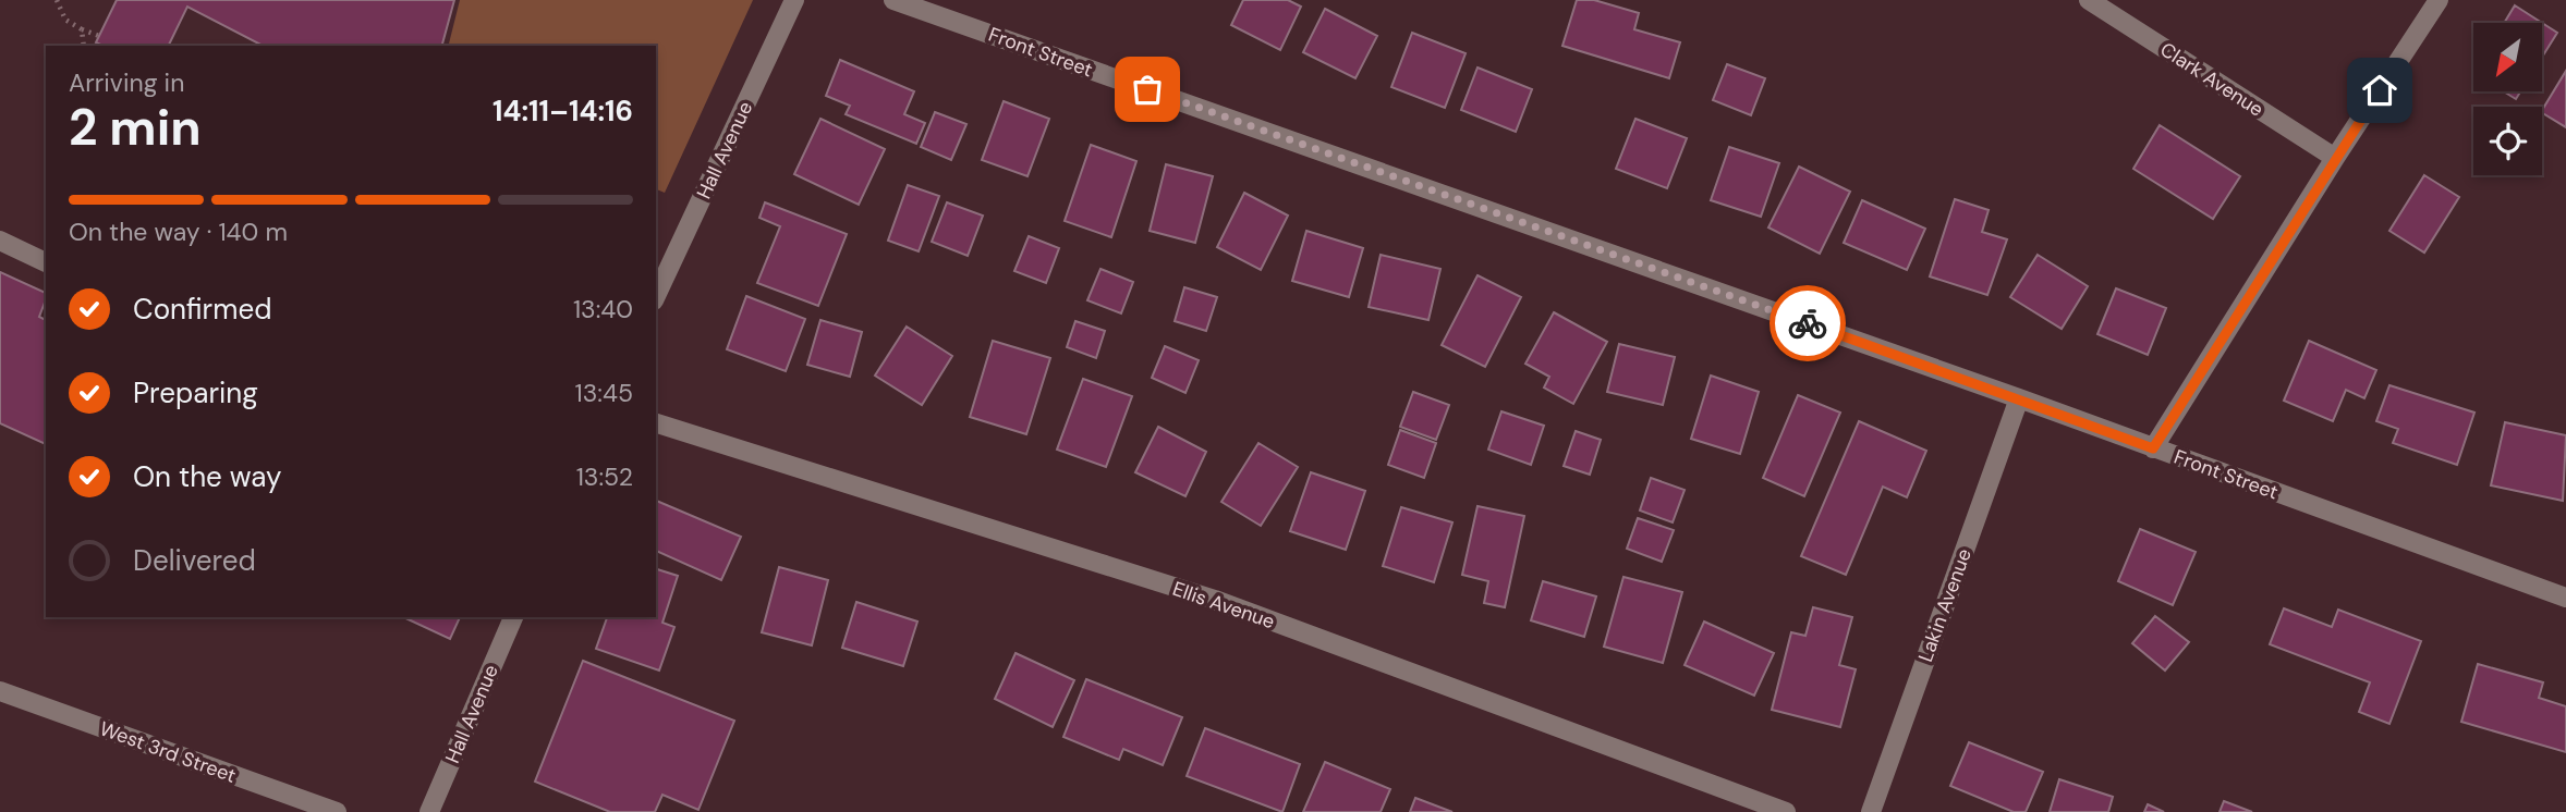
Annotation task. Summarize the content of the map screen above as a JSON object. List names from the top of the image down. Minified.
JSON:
{"streets":{"street":["Front Street","Clark Avenue","Hall Avenue","Ellis Avenue","Lakin Avenue","West 3rd Street"]},"crossings":[["Front Street","Lakin Avenue"]],"north":"bottom left","page":{"heading":["2 min","Arriving in","14:11–14:16"],"bar":"On the way · 140 m","list":[["Confirmed","13:40"],["Preparing","13:45"],["On the way","13:52"],"Delivered"]}}
